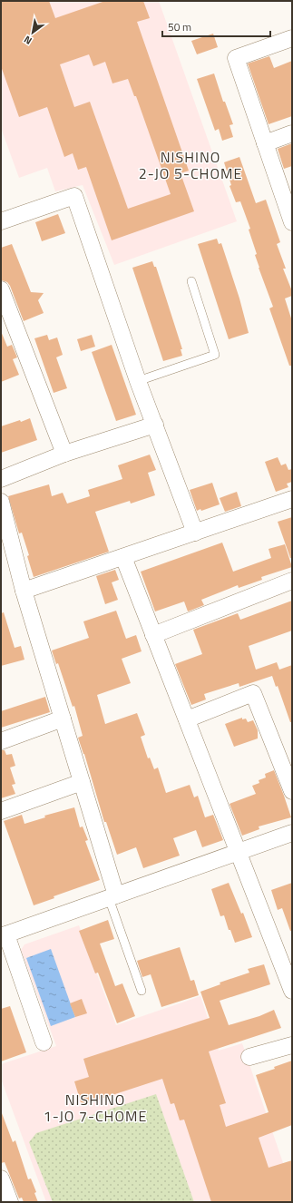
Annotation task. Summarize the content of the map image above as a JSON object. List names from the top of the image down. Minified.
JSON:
{"districts":["NISHINO 2-JO 5-CHOME","NISHINO 1-JO 7-CHOME"],"scale_bar":"50 m","north":"bottom left"}
